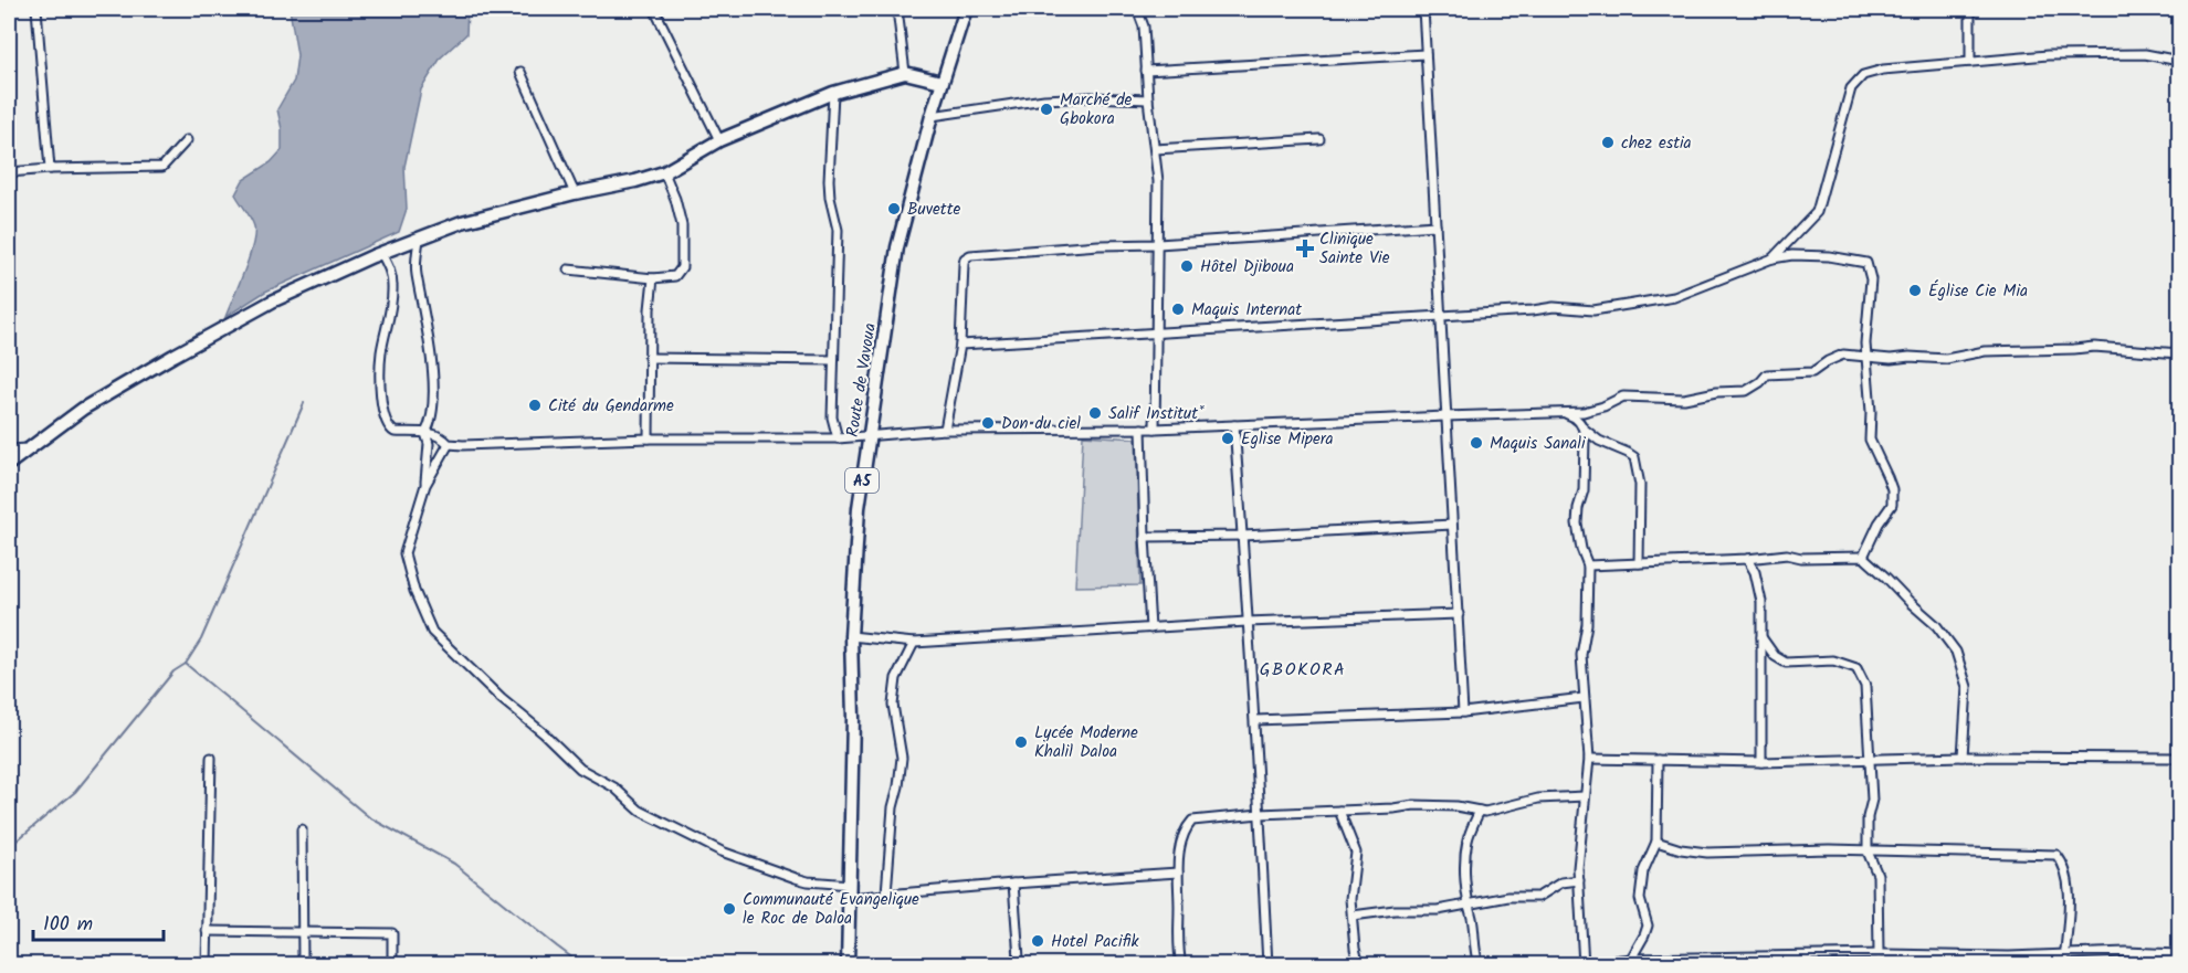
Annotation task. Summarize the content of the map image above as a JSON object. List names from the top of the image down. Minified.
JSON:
{"streets":{"street":["Route de Vavoua","A5"]},"districts":["GBOKORA"],"places":{"other":["Marché de Gbokora","chez estia","Buvette","Hôtel Djiboua","Église Cie Mia","Maquis Internat","Cité du Gendarme","Salif Institut*","Don du ciel","Eglise Mipera","Maquis Sanali","Lycée Moderne Khalil Daloa","Communauté Evangelique le Roc de Daloa","Hotel Pacifik"],"health":["Clinique Sainte Vie"]},"scale_bar":"100 m"}
